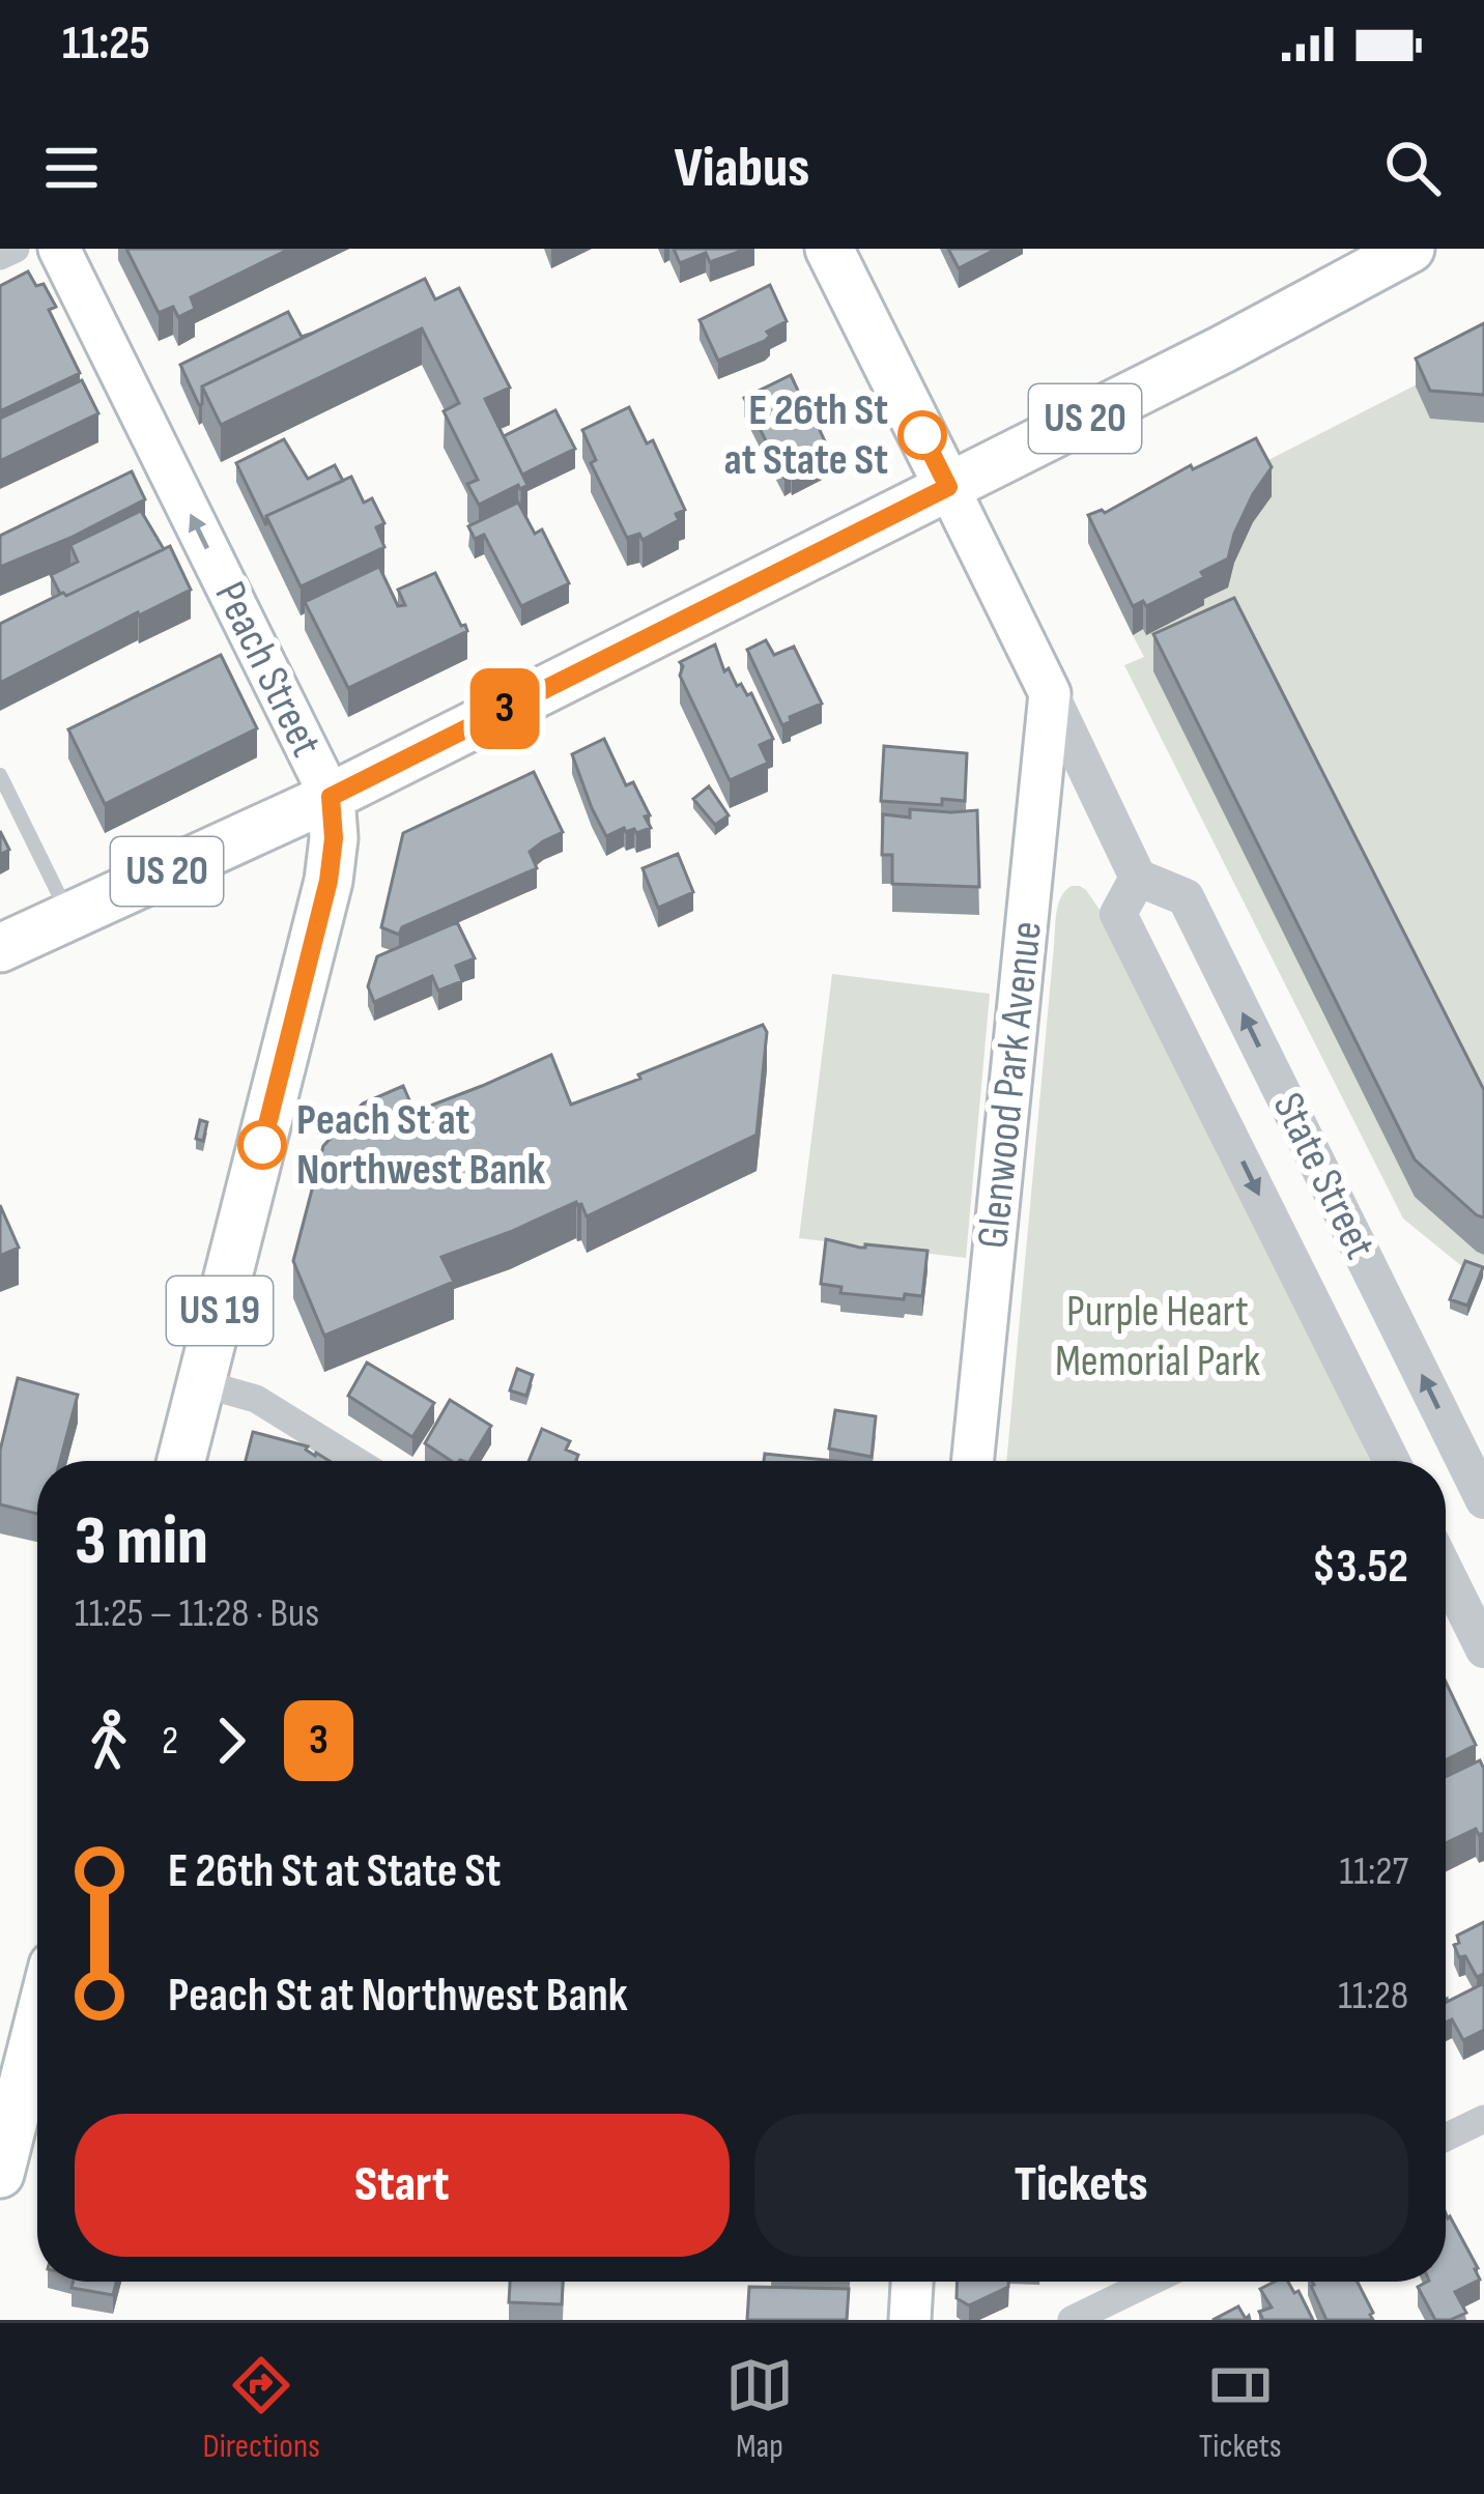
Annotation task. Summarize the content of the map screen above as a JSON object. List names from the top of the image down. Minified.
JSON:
{"streets":{"main road":["US 20","Peach Street","Glenwood Park Avenue","US 19"],"street":["State Street"]},"crossings":[["US 20","Peach Street"]],"one_way":["Peach Street"],"parks":["Purple Heart Memorial Park"],"places":["E 26th St at State St","Peach St at Northwest Bank"],"lines":["bus line 3"],"page":{"status":"11:25","header":"Viabus","on_map":"3","heading":["3 min","11:25 – 11:28 · Bus","$3.52"],"legs":["2","3"],"list":[{"name":"E 26th St at State St","value":"11:27"},{"name":"Peach St at Northwest Bank","value":"11:28"}],"buttons":["Start","Tickets"],"tabs":["Directions","Map","Tickets"]}}
